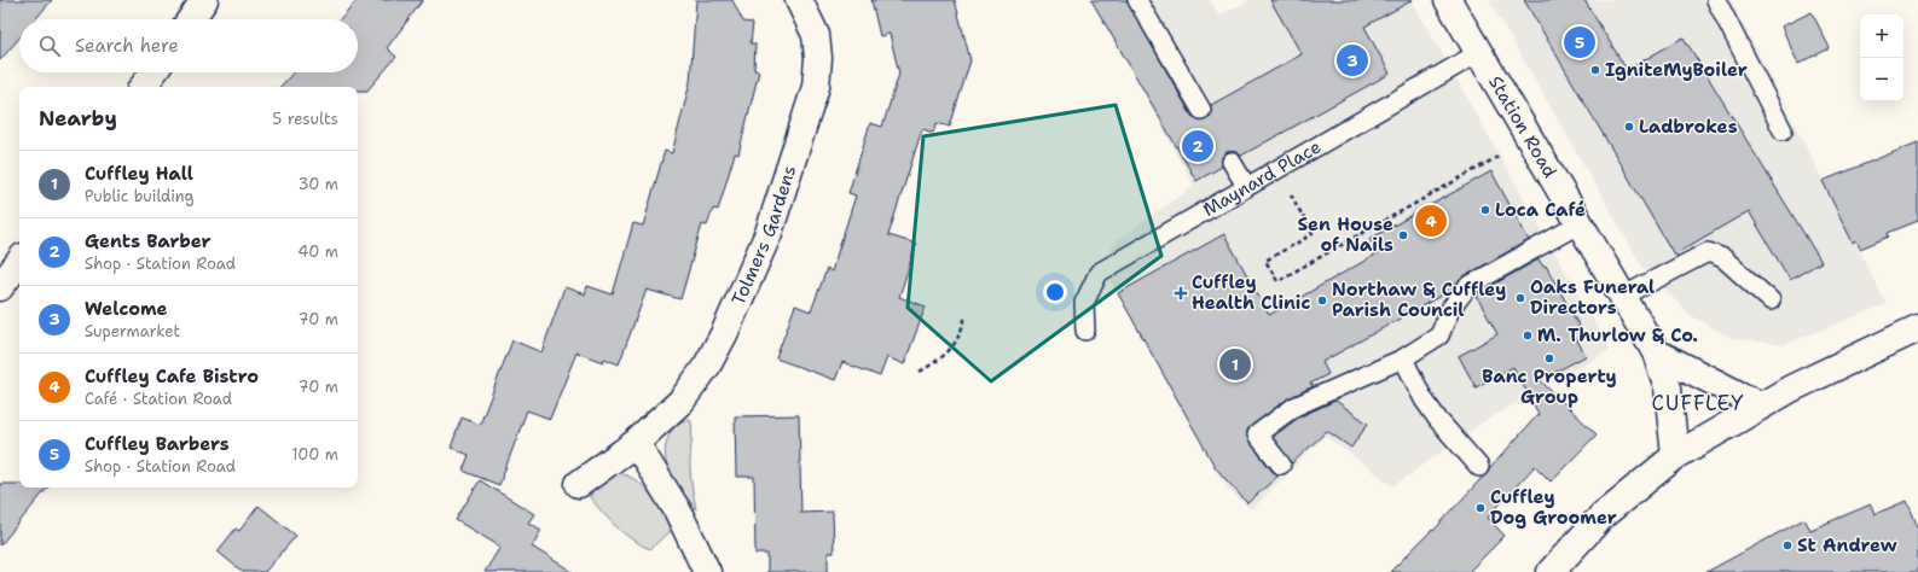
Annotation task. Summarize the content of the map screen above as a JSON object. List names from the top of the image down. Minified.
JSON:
{"streets":{"street":["Station Road","Tolmers Gardens"],"lane":["Maynard Place"]},"crossings":[["Station Road","Maynard Place"]],"districts":["CUFFLEY"],"places":{"other":["IgniteMyBoiler","Ladbrokes","Loca Café","Sen House of Nails","Oaks Funeral Directors","Northaw & Cuffley Parish Council","M. Thurlow & Co.","Banc Property Group","Cuffley Dog Groomer","St Andrew"],"health":["Cuffley Health Clinic"]},"page":{"map_buttons":["+","−"],"search":"Search here","pins":["5","3","2","4","1"],"heading":["Nearby","5 results"],"list":[{"mark":"1","name":"Cuffley Hall","note":"Public building","value":"30 m"},{"mark":"2","name":"Gents Barber","note":"Shop · Station Road","value":"40 m"},{"mark":"3","name":"Welcome","note":"Supermarket","value":"70 m"},{"mark":"4","name":"Cuffley Cafe Bistro","note":"Café · Station Road","value":"70 m"},{"mark":"5","name":"Cuffley Barbers","note":"Shop · Station Road","value":"100 m"}]}}
